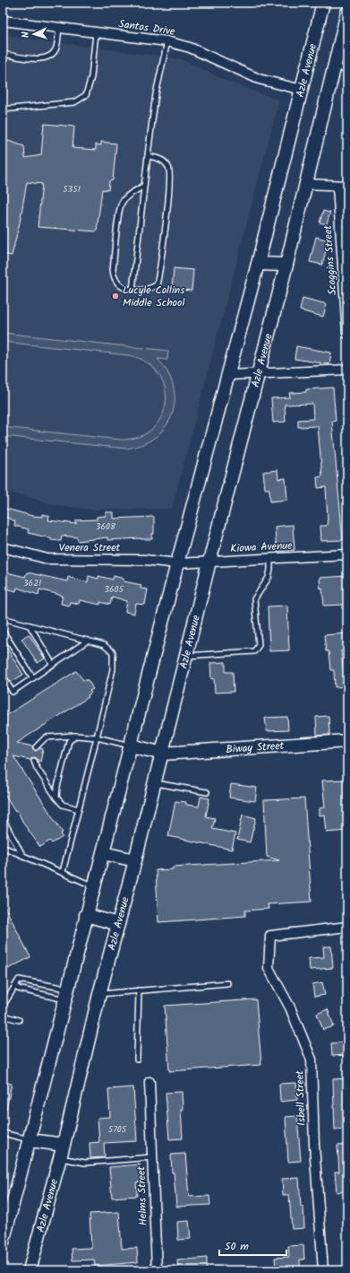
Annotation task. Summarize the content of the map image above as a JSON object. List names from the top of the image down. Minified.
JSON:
{"streets":{"main road":["Azle Avenue","Biway Street"],"street":["Santos Drive","Scoggins Street","Venera Street","Kiowa Avenue","Isbell Street","Helms Street"]},"crossings":[["Santos Drive","Azle Avenue"],["Azle Avenue","Venera Street"],["Azle Avenue","Kiowa Avenue"],["Azle Avenue","Biway Street"],["Venera Street","Kiowa Avenue"]],"places":["Lucyle Collins Middle School"],"house_numbers":["5351","3608","3621","3605","5705"],"scale_bar":"50 m","north":"left"}
